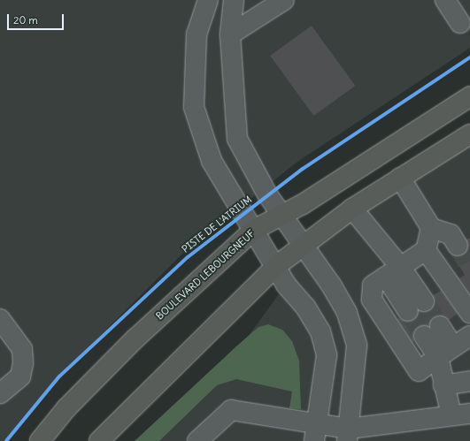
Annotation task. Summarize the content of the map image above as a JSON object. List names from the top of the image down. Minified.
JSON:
{"streets":{"main road":["BOULEVARD LEBOURGNEUF"],"cycle path":["PISTE DE L'ATRIUM"]},"scale_bar":"20 m"}
